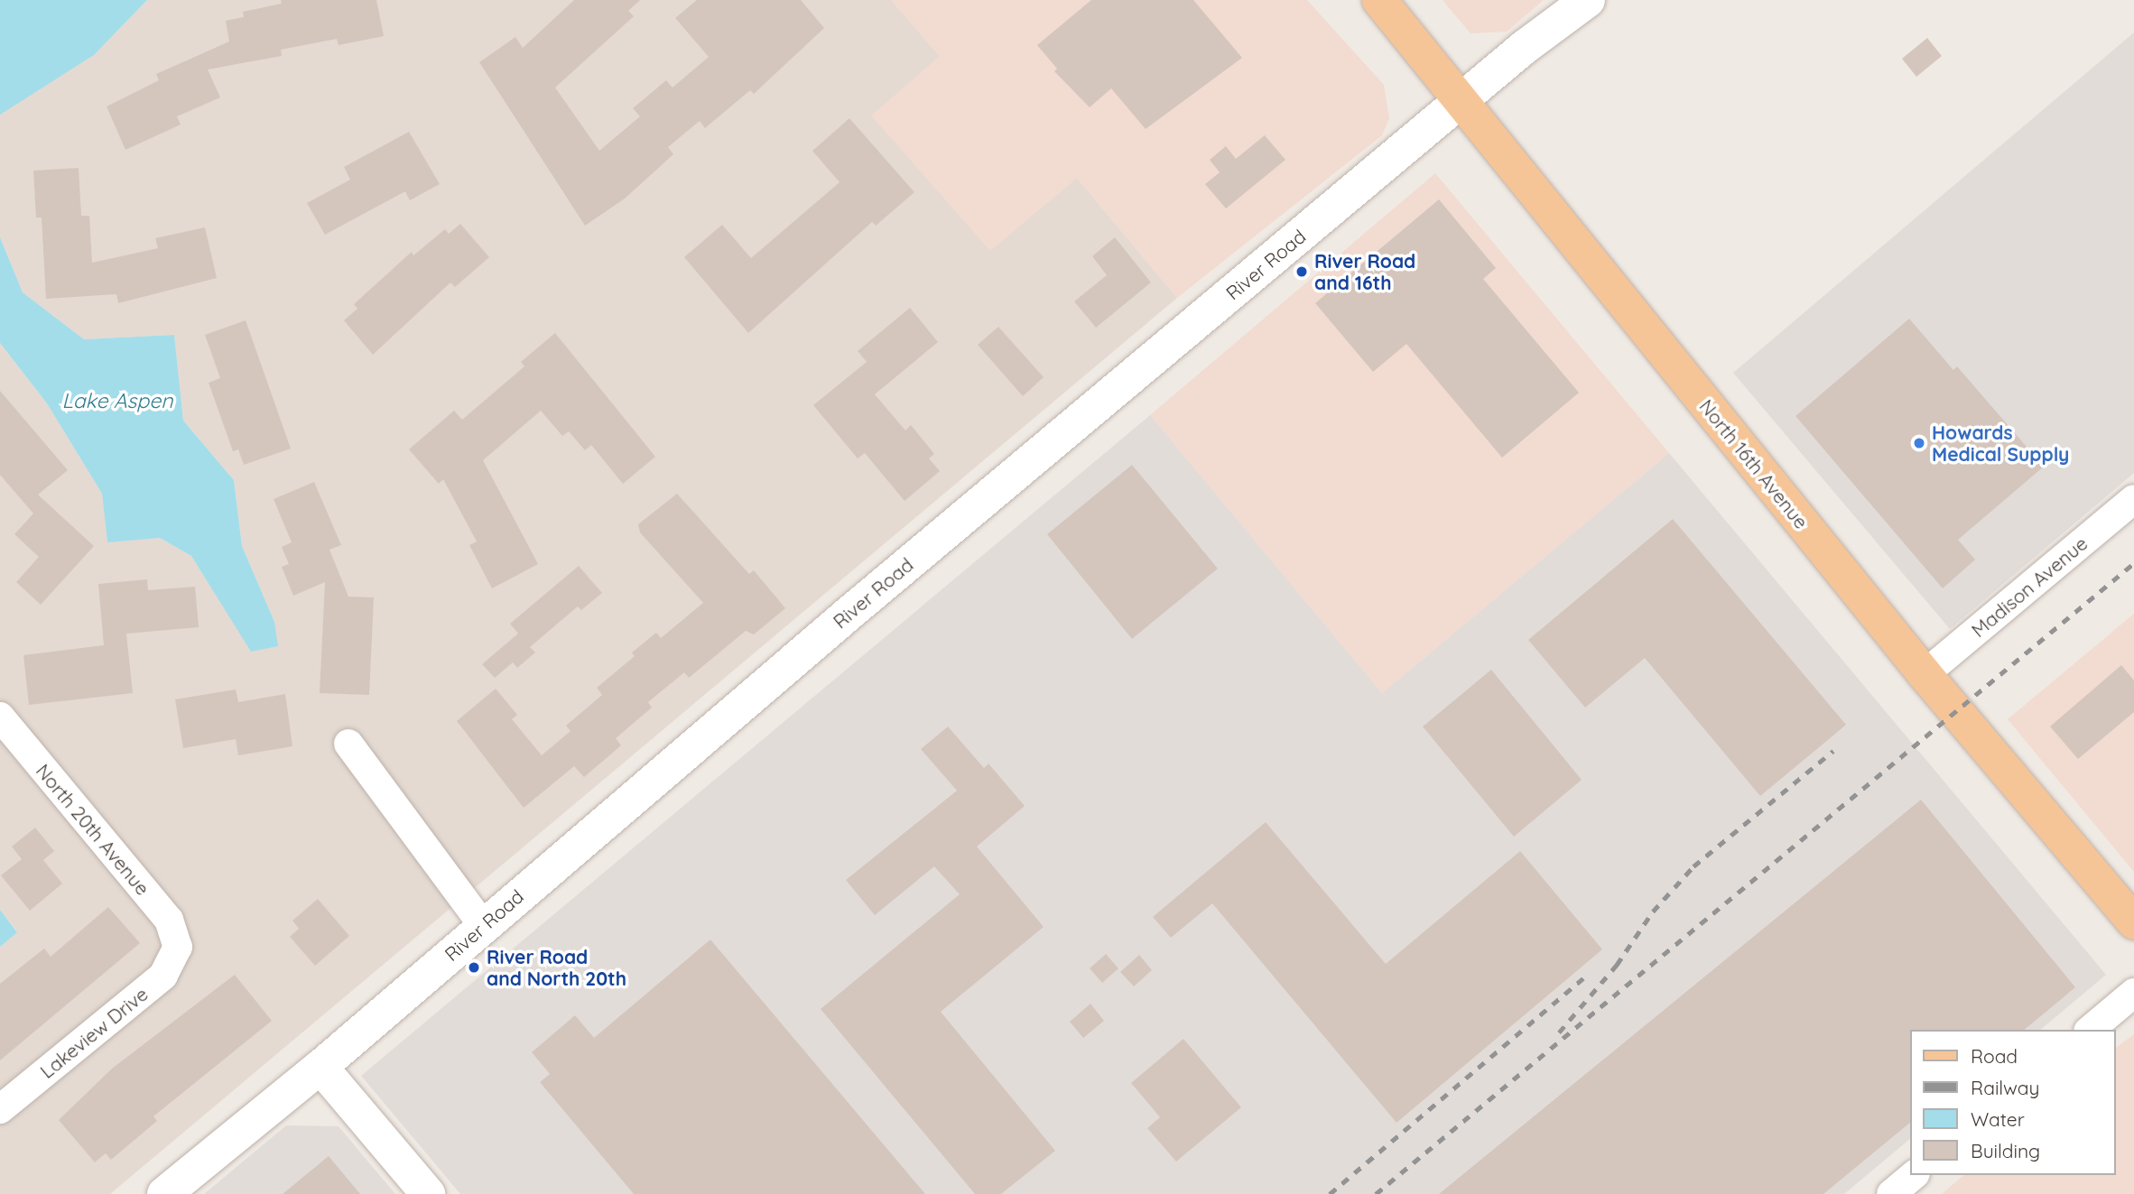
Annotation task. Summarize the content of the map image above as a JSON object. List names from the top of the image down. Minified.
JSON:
{"streets":{"main road":["North 16th Avenue"],"street":["River Road","Madison Avenue","North 20th Avenue","Lakeview Drive"]},"crossings":[["River Road","North 16th Avenue"],["North 16th Avenue","Madison Avenue"],["North 20th Avenue","Lakeview Drive"]],"water":["Lake Aspen"],"places":["River Road and 16th","Howards Medical Supply","River Road and North 20th"],"legend":["Road","Railway","Water","Building"]}
